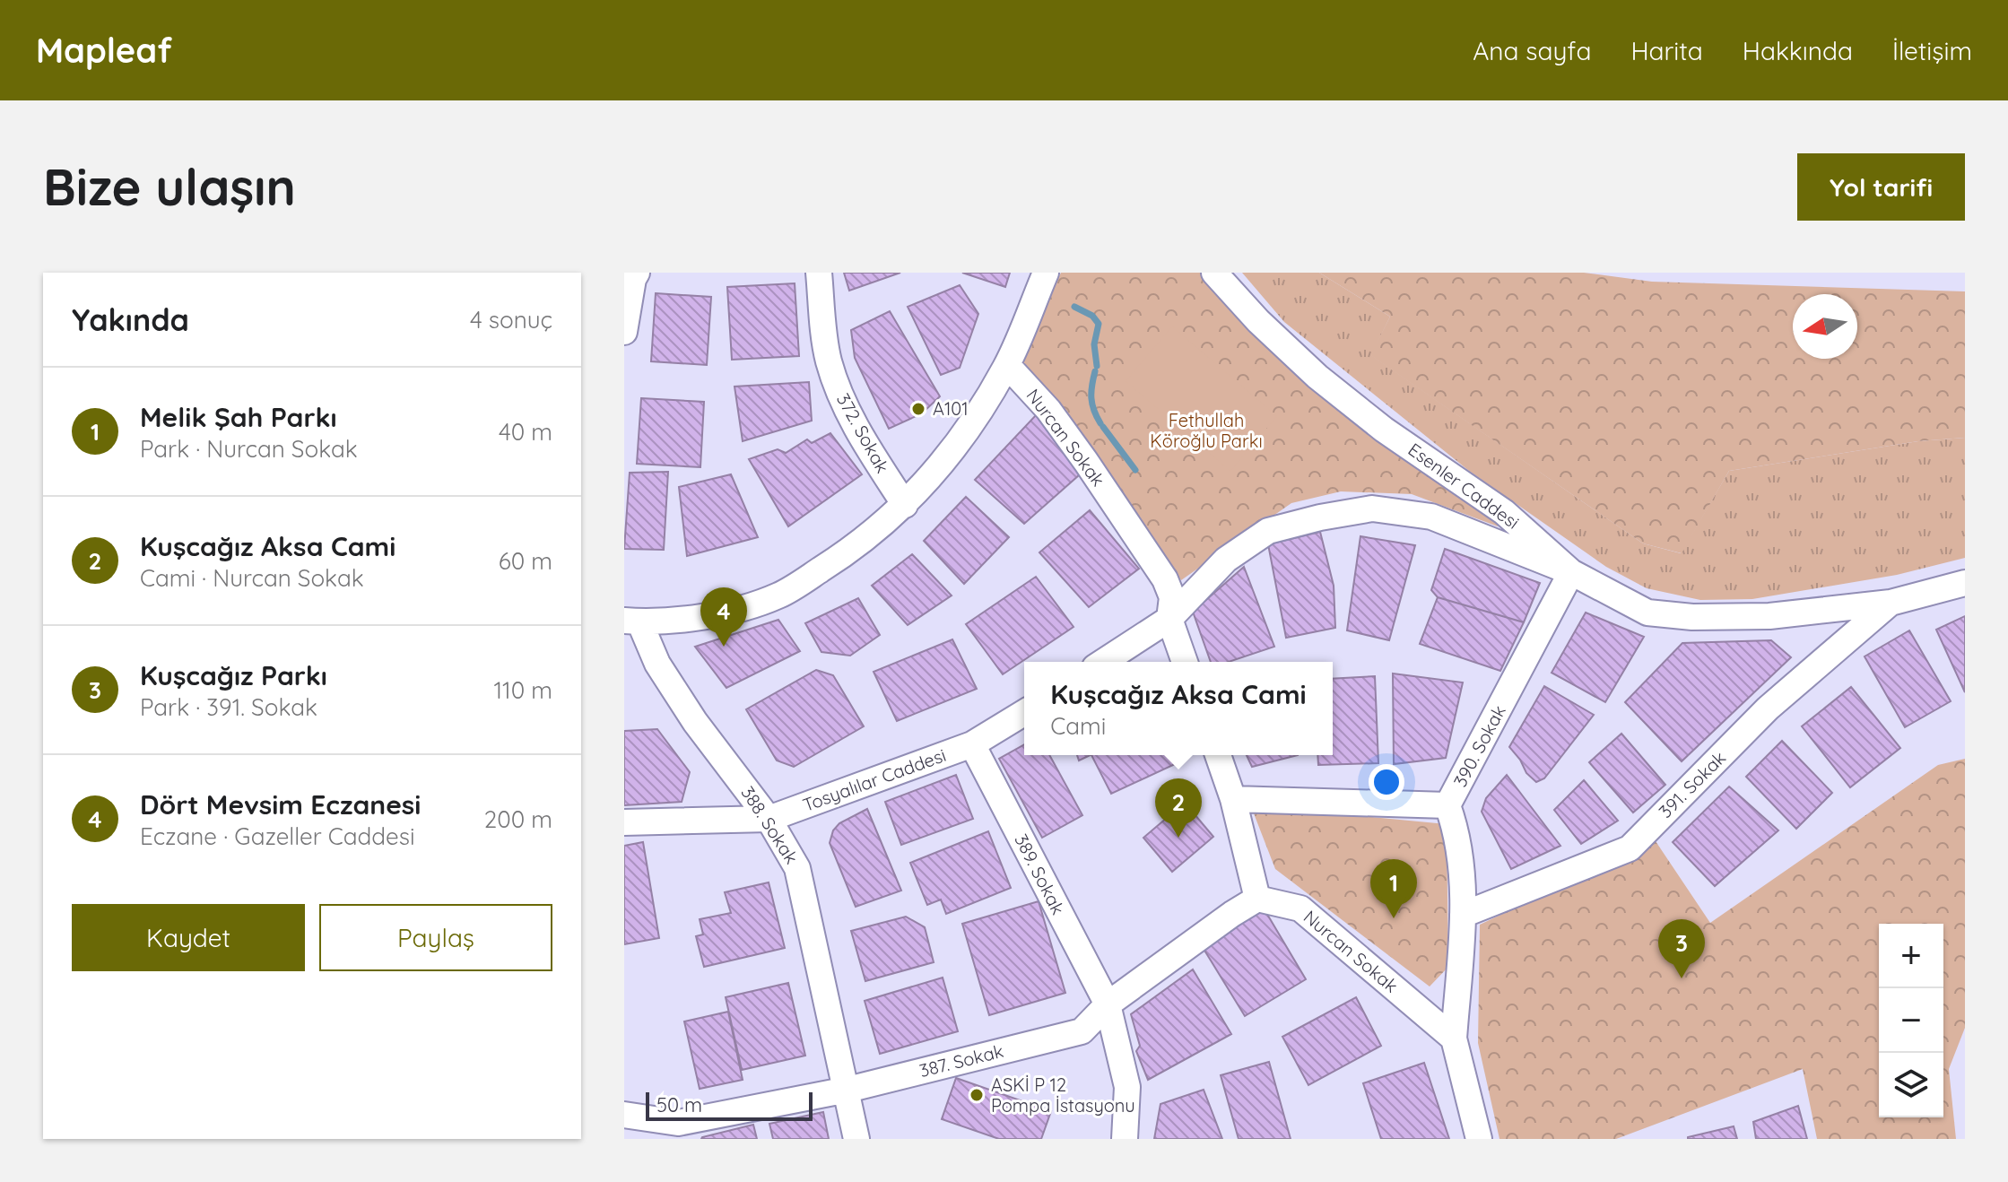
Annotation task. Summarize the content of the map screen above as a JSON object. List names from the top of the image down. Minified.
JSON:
{"streets":{"street":["372. Sokak","Nurcan Sokak","Esenler Caddesi","390. Sokak","Tosyalılar Caddesi","391. Sokak","388. Sokak","389. Sokak","387. Sokak"]},"crossings":[["Nurcan Sokak","387. Sokak"],["Esenler Caddesi","390. Sokak"],["Esenler Caddesi","391. Sokak"],["Tosyalılar Caddesi","388. Sokak"],["Tosyalılar Caddesi","389. Sokak"],["388. Sokak","387. Sokak"],["389. Sokak","387. Sokak"]],"parks":["Fethullah Köroğlu Parkı"],"places":["A101","ASKİ P 12 Pompa İstasyonu"],"scale_bar":"50 m","north":"left","page":{"header":"Mapleaf","nav":["Ana sayfa","Harita","Hakkında","İletişim"],"buttons":["Yol tarifi",["Kaydet","Paylaş"]],"title":"Bize ulaşın","heading":["Yakında","4 sonuç"],"list":[{"mark":"1","name":"Melik Şah Parkı","note":"Park · Nurcan Sokak","value":"40 m"},{"mark":"2","name":"Kuşcağız Aksa Cami","note":"Cami · Nurcan Sokak","value":"60 m"},{"mark":"3","name":"Kuşcağız Parkı","note":"Park · 391. Sokak","value":"110 m"},{"mark":"4","name":"Dört Mevsim Eczanesi","note":"Eczane · Gazeller Caddesi","value":"200 m"}],"pins":["4","2","1","3"],"popup":["Kuşcağız Aksa Cami","Cami"],"map_buttons":["+","−"],"scale":"50 m"}}
